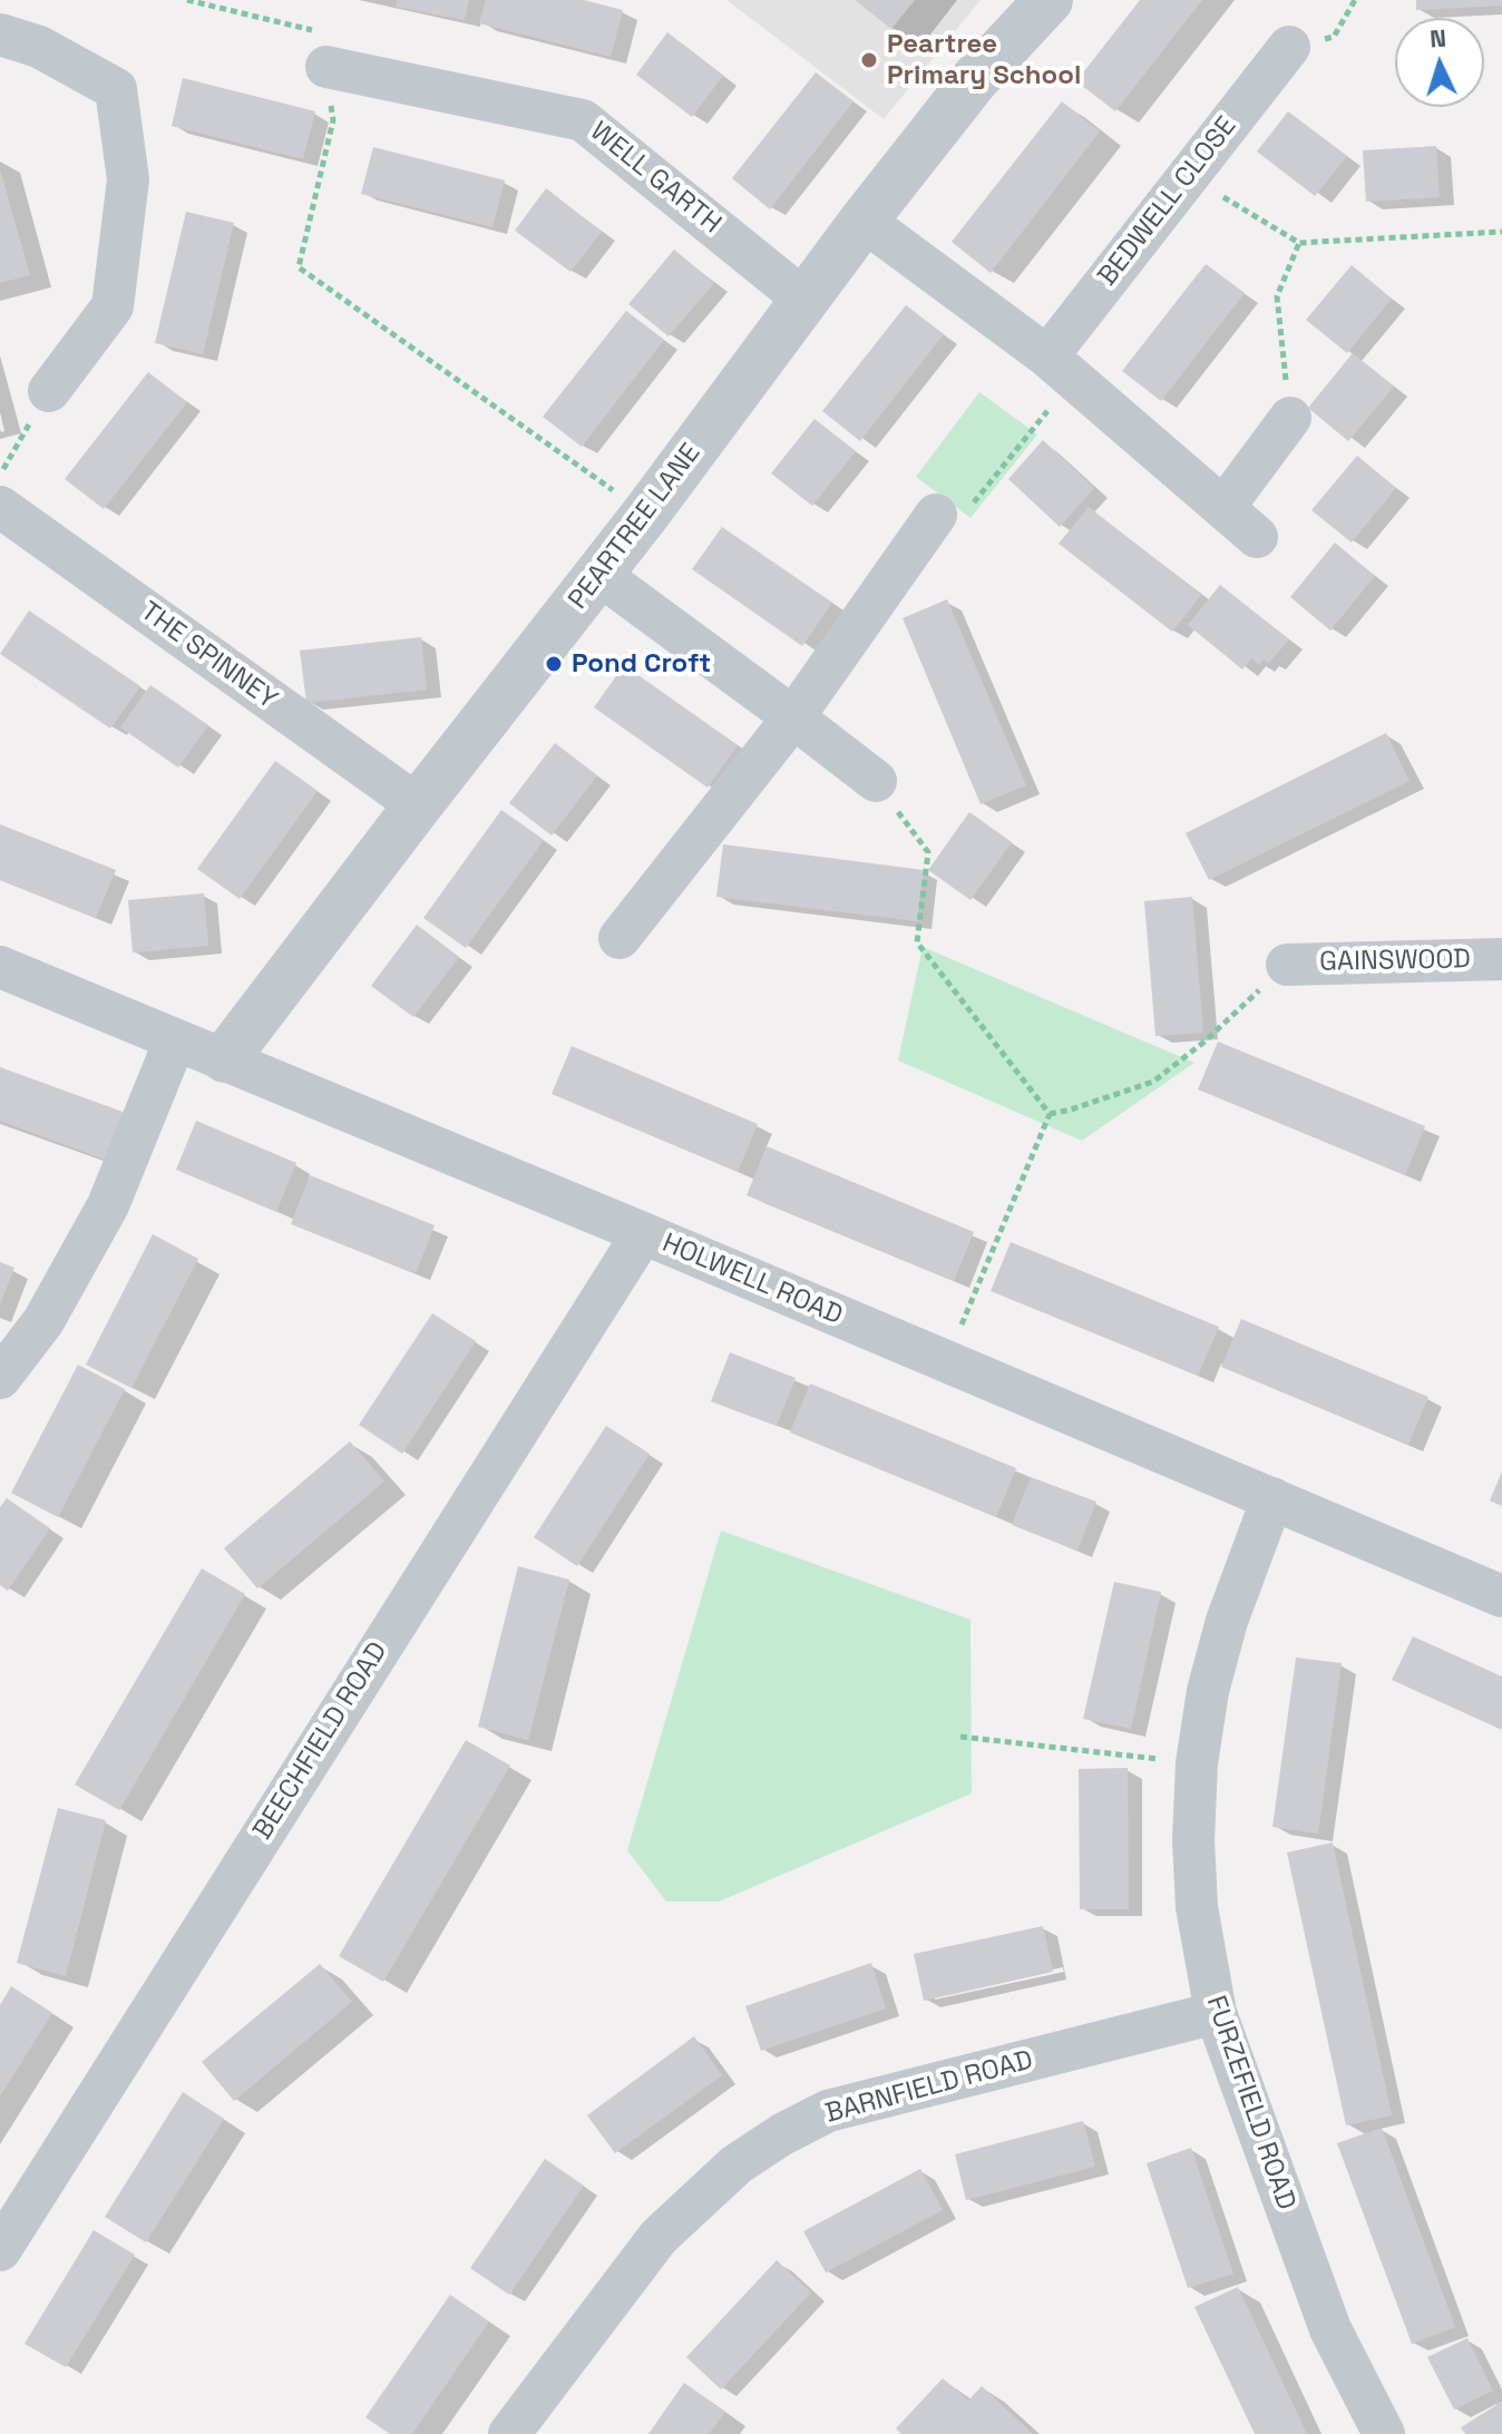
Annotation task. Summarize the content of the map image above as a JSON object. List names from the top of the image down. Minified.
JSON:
{"streets":{"street":["WELL GARTH","BEDWELL CLOSE","PEARTREE LANE","THE SPINNEY","GAINSWOOD","HOLWELL ROAD","BEECHFIELD ROAD","BARNFIELD ROAD","FURZEFIELD ROAD"]},"crossings":[["WELL GARTH","PEARTREE LANE"],["PEARTREE LANE","THE SPINNEY"],["PEARTREE LANE","HOLWELL ROAD"],["HOLWELL ROAD","BEECHFIELD ROAD"],["HOLWELL ROAD","FURZEFIELD ROAD"],["BARNFIELD ROAD","FURZEFIELD ROAD"]],"places":["Peartree Primary School","Pond Croft"],"north":"top"}
